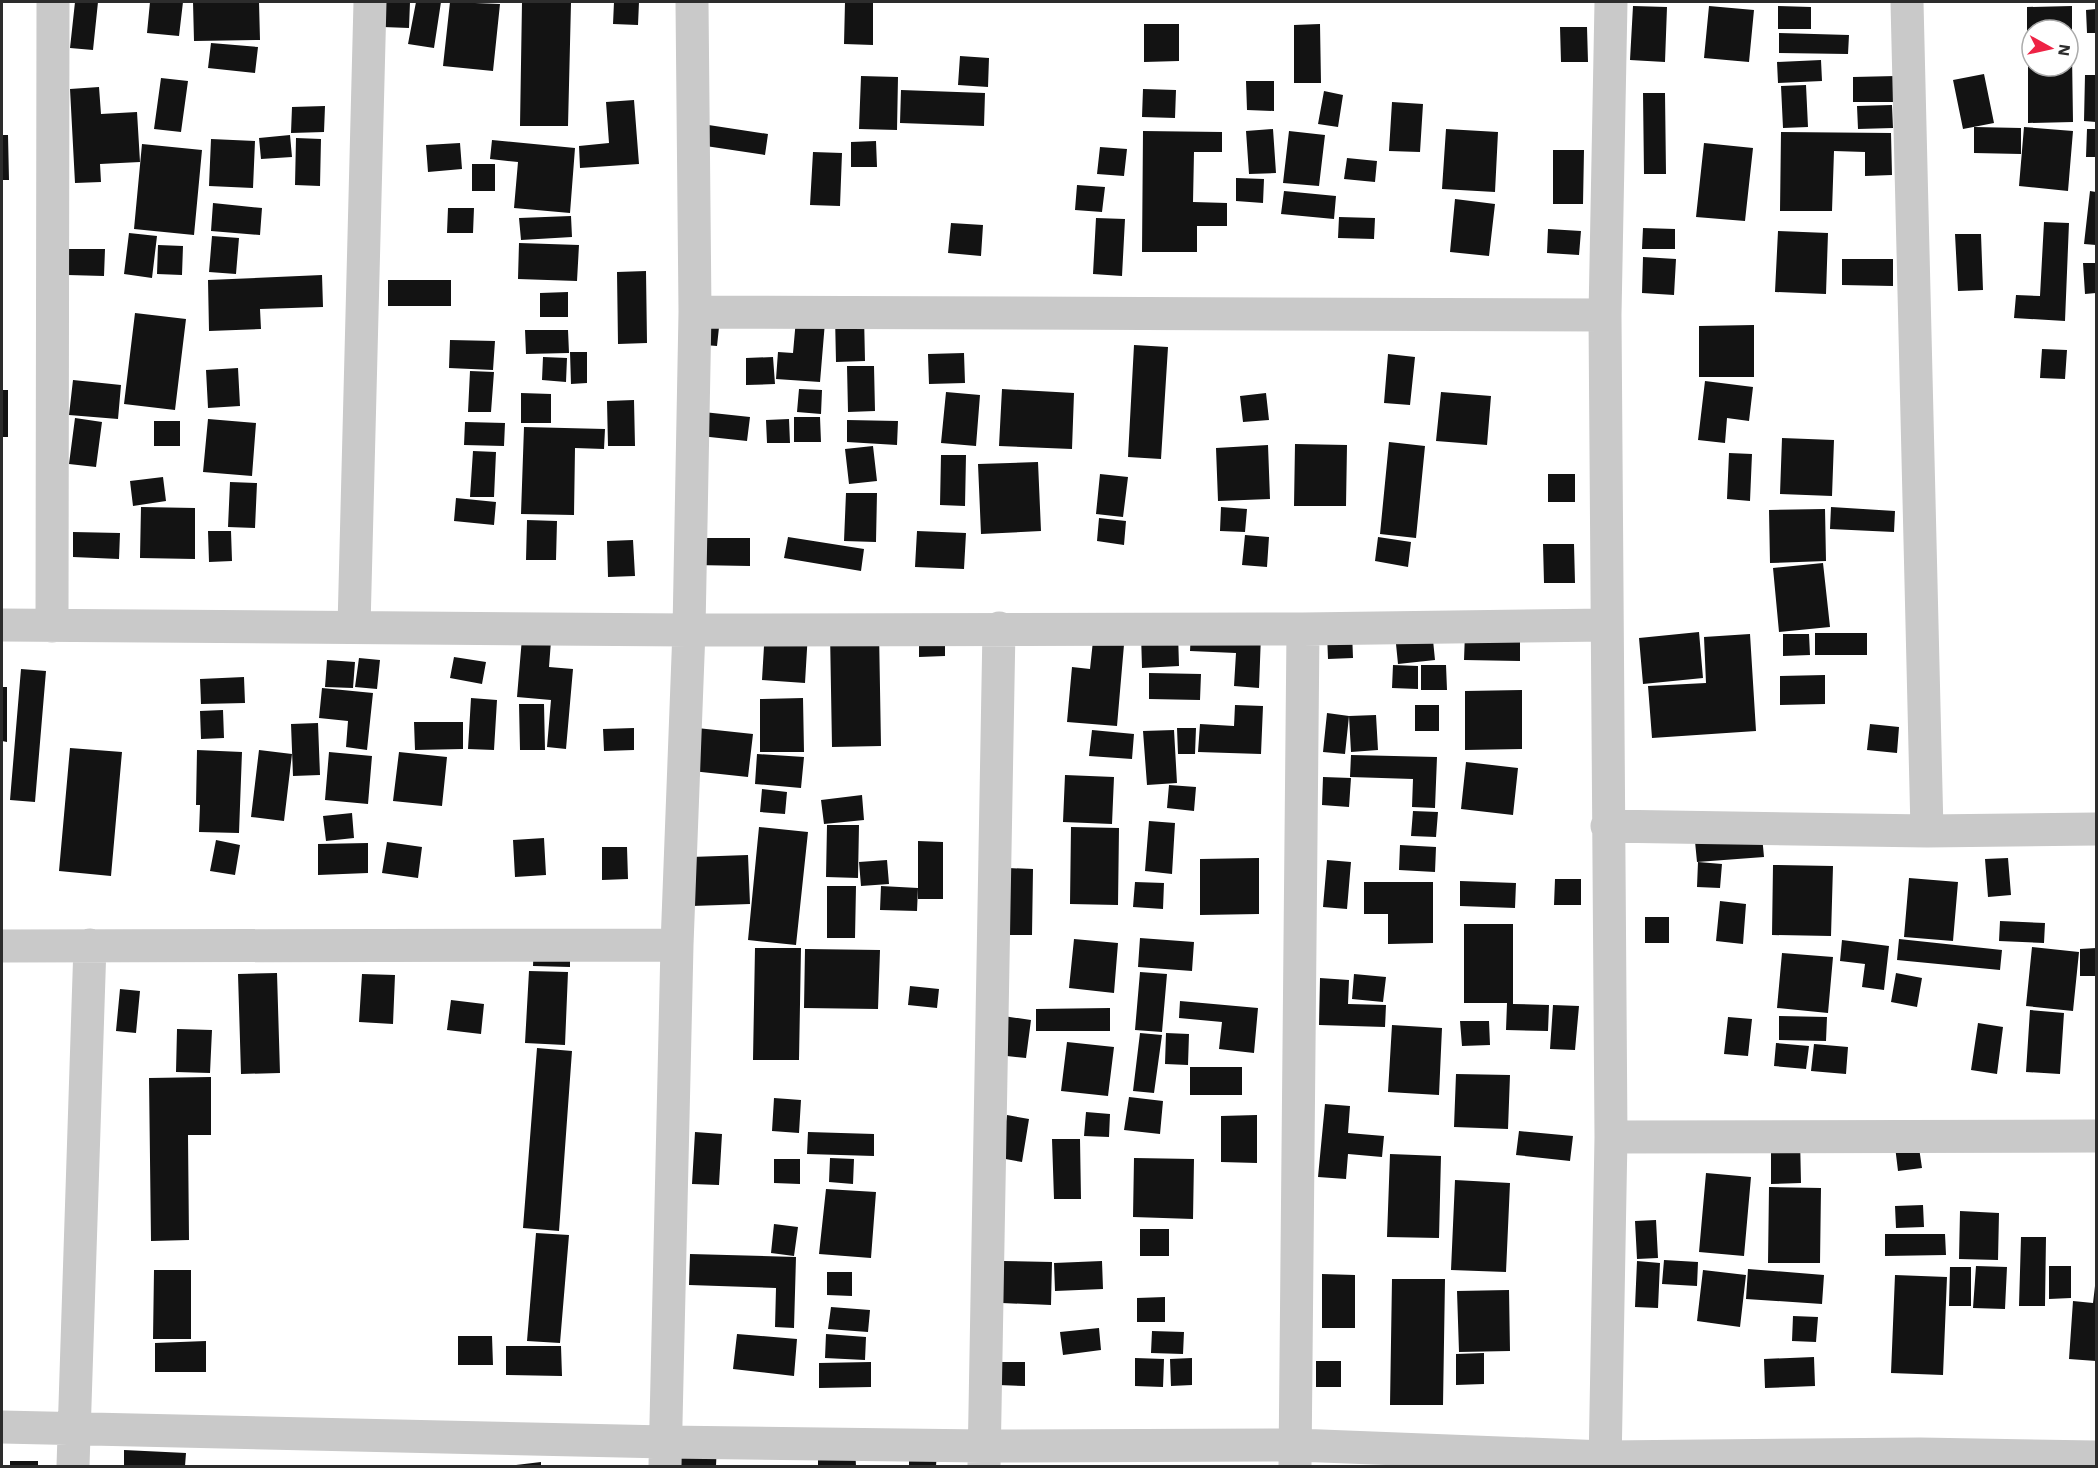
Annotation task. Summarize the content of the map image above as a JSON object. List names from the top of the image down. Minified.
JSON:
{"north":"right"}
